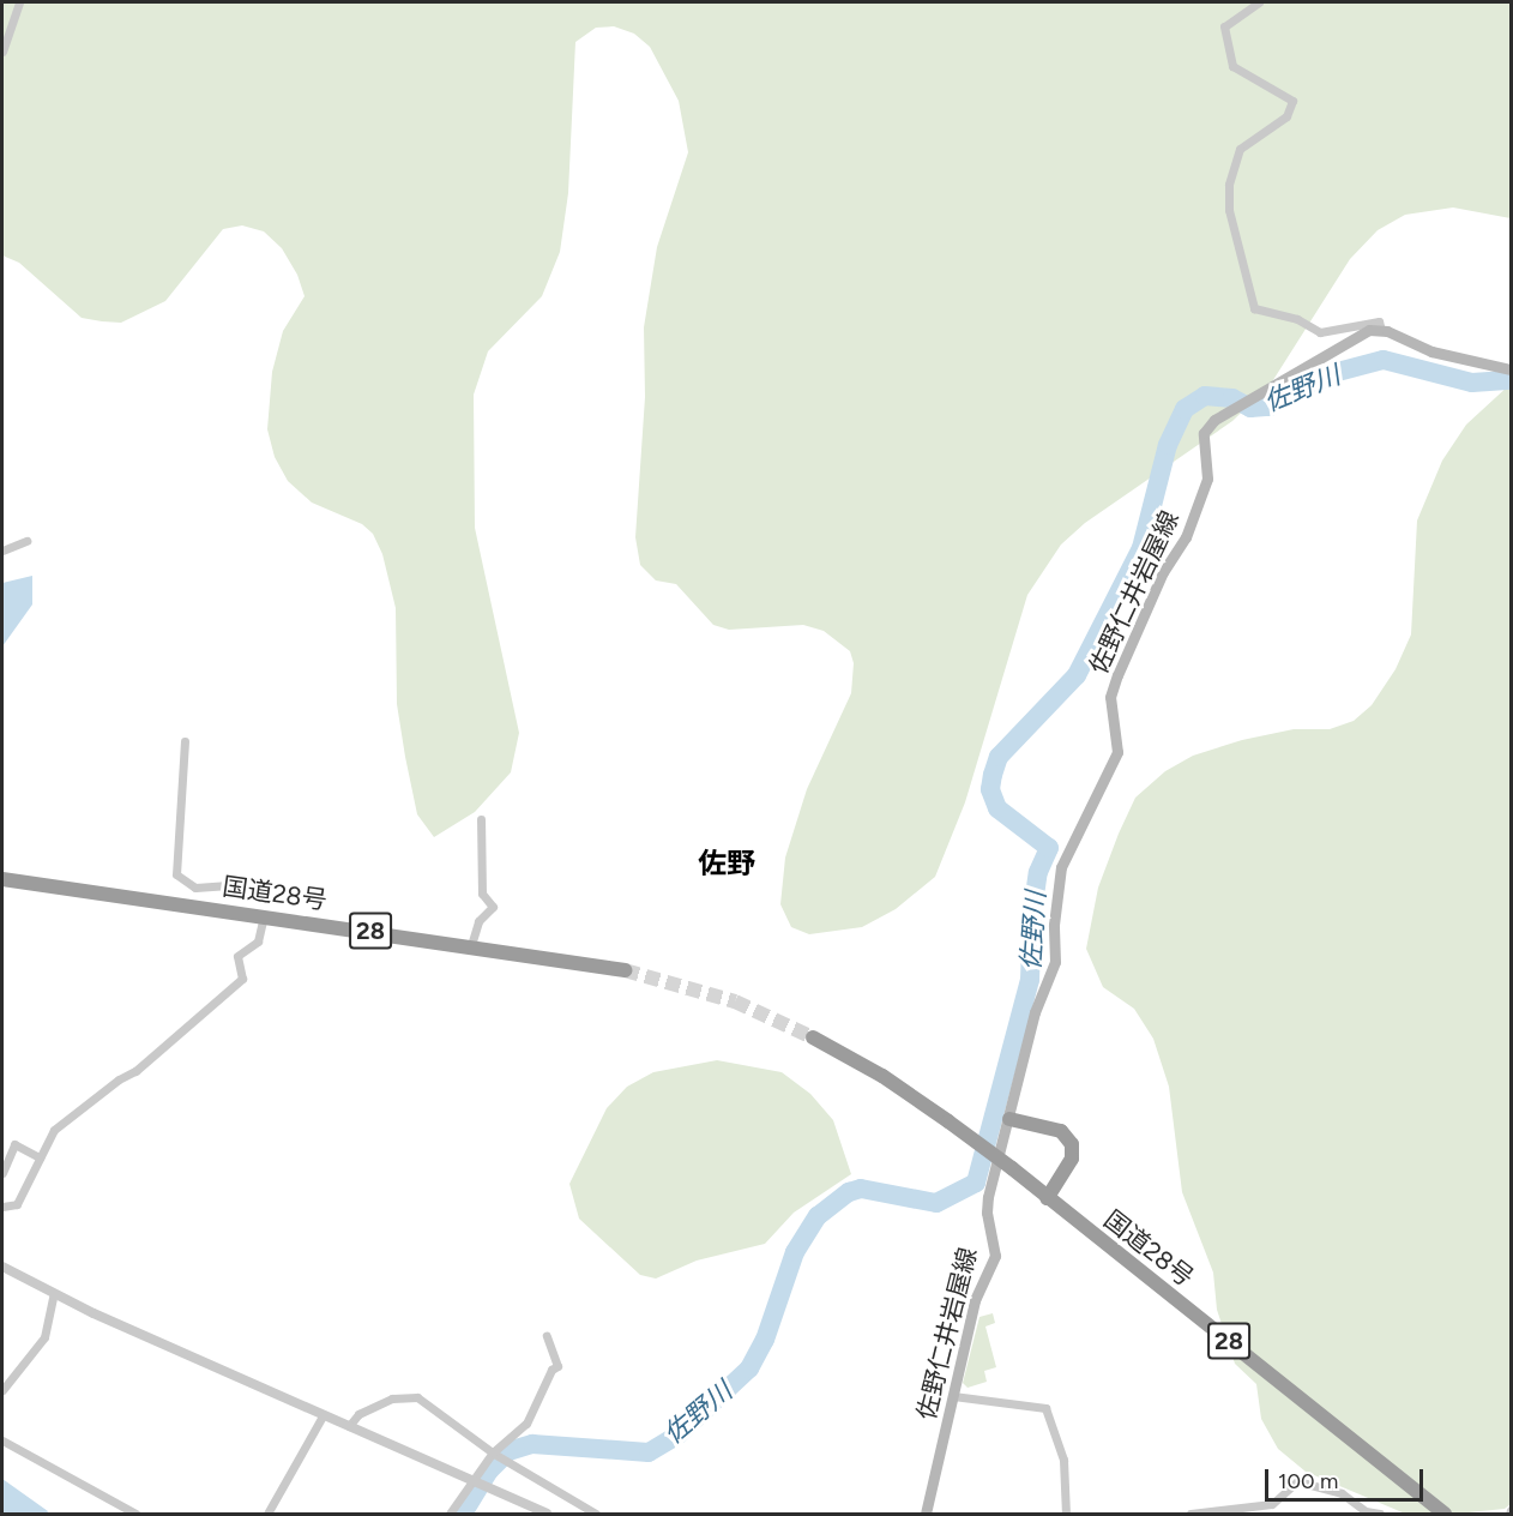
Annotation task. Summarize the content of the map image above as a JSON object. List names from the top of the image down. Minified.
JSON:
{"streets":{"highway":["国道28号","28"],"main road":["佐野仁井岩屋線"]},"districts":["佐野"],"water":["佐野川"],"scale_bar":"100 m"}
